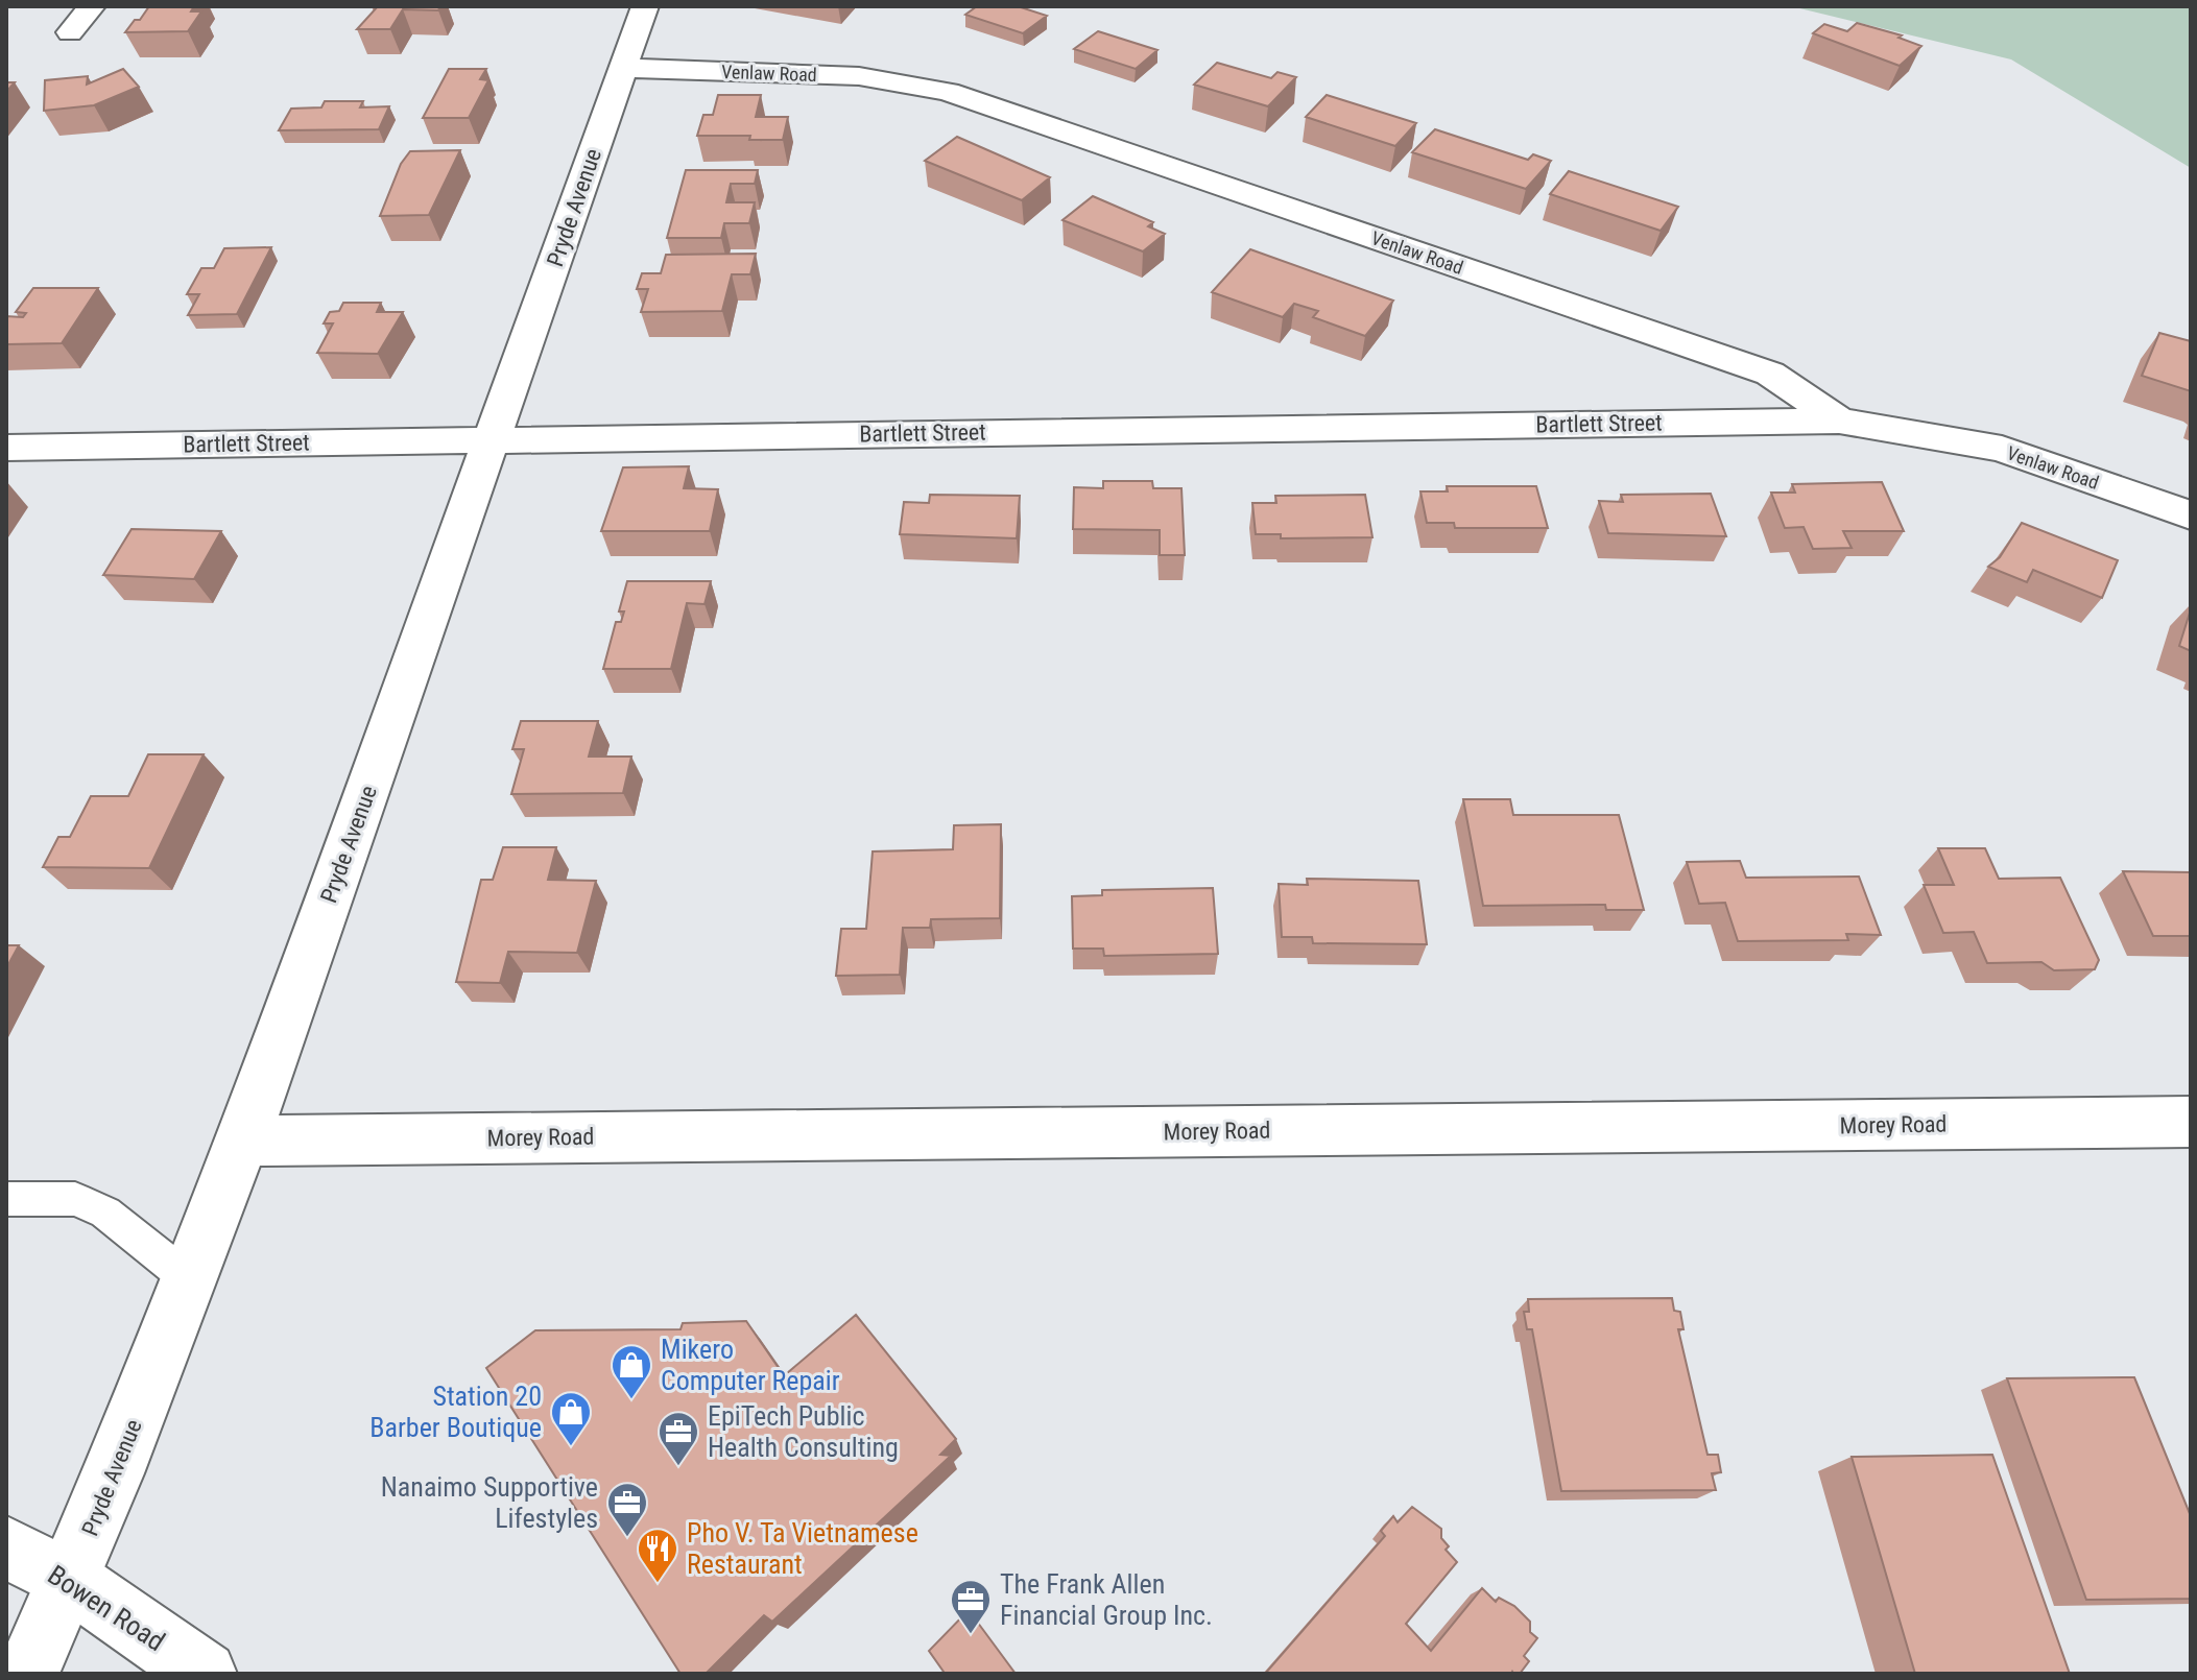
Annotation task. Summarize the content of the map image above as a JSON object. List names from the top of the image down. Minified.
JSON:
{"streets":{"street":["Venlaw Road","Pryde Avenue","Bartlett Street","Morey Road","Bowen Road"]},"crossings":[["Venlaw Road","Pryde Avenue"],["Venlaw Road","Bartlett Street"],["Pryde Avenue","Bartlett Street"],["Pryde Avenue","Morey Road"],["Pryde Avenue","Bowen Road"]],"places":{"shop":["Mikero Computer Repair","Station 20 Barber Boutique"],"office":["EpiTech Public Health Consulting","Nanaimo Supportive Lifestyles","The Frank Allen Financial Group Inc."],"restaurant":["Pho V. Ta Vietnamese Restaurant"]}}
